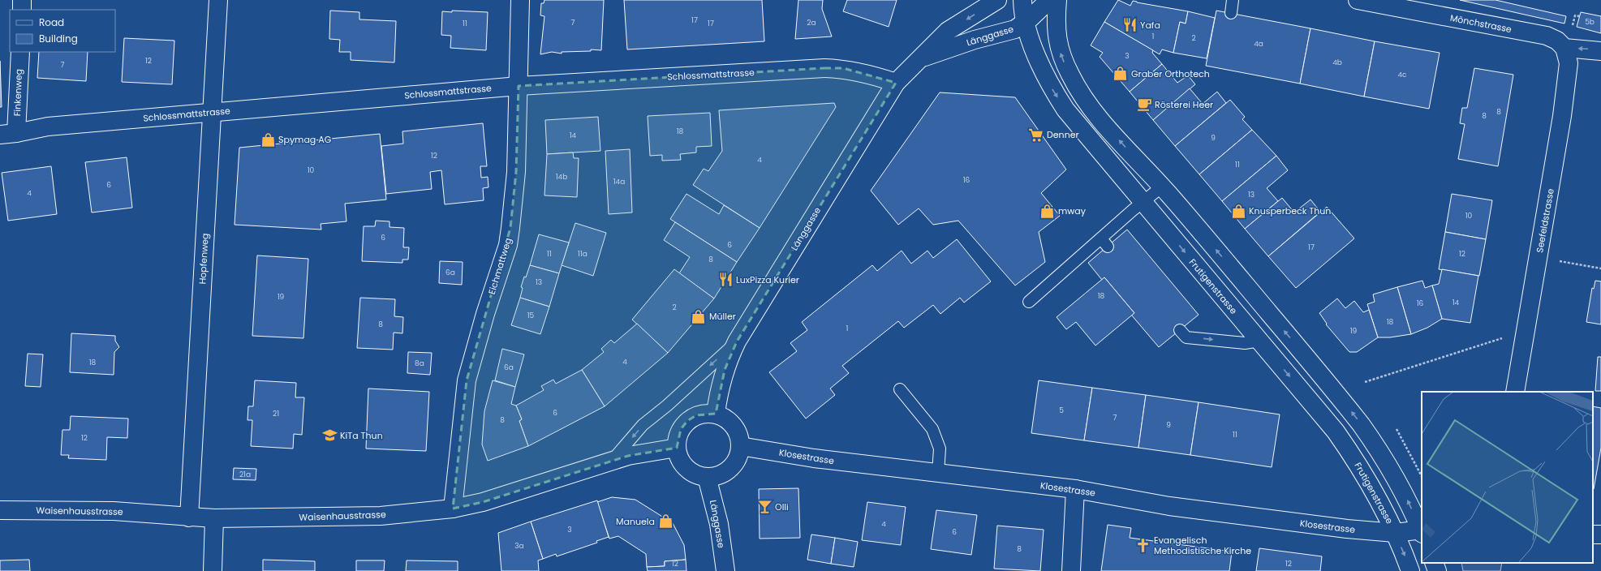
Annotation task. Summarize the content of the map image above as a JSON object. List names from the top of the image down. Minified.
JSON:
{"streets":{"street":["Mönchstrasse","Länggasse","Schlossmattstrasse","Finkenweg","Seefeldstrasse","Hopfenweg","Eichmattweg","Frutigenstrasse","Klosestrasse","Waisenhausstrasse"]},"crossings":[["Mönchstrasse","Seefeldstrasse"],["Länggasse","Schlossmattstrasse"],["Länggasse","Frutigenstrasse"],["Länggasse","Klosestrasse"],["Länggasse","Waisenhausstrasse"],["Schlossmattstrasse","Finkenweg"],["Schlossmattstrasse","Hopfenweg"],["Schlossmattstrasse","Eichmattweg"],["Hopfenweg","Waisenhausstrasse"],["Eichmattweg","Waisenhausstrasse"],["Frutigenstrasse","Klosestrasse"],["Klosestrasse","Waisenhausstrasse"]],"places":{"restaurant":["Yafa","LuxPizza Kurier"],"shop":["Graber Orthotech","Spymag AG","mway","Knusperbeck Thun","Müller","Manuela"],"cafe":["Rösterei Heer"],"supermarket":["Denner"],"school or university":["KiTa Thun"],"bar":["Olli"],"church":["Evangelisch Methodistische Kirche"]},"house_numbers":["17","5b","7","2a","11","17","1","2","4a","3","12","4b","7","4c","8","8","18","14","9","12","4","11","10","14b","16","14a","6","4","13","10","6","6","17","11","11a","12","8","6a","13","18","19","14","16","2","15","18","8","1","19","4","18","8a","6a","5","6","21","7","8","9","11","12","21a","4","3","6","3a","8","12","12"],"legend":["Road","Building"]}
